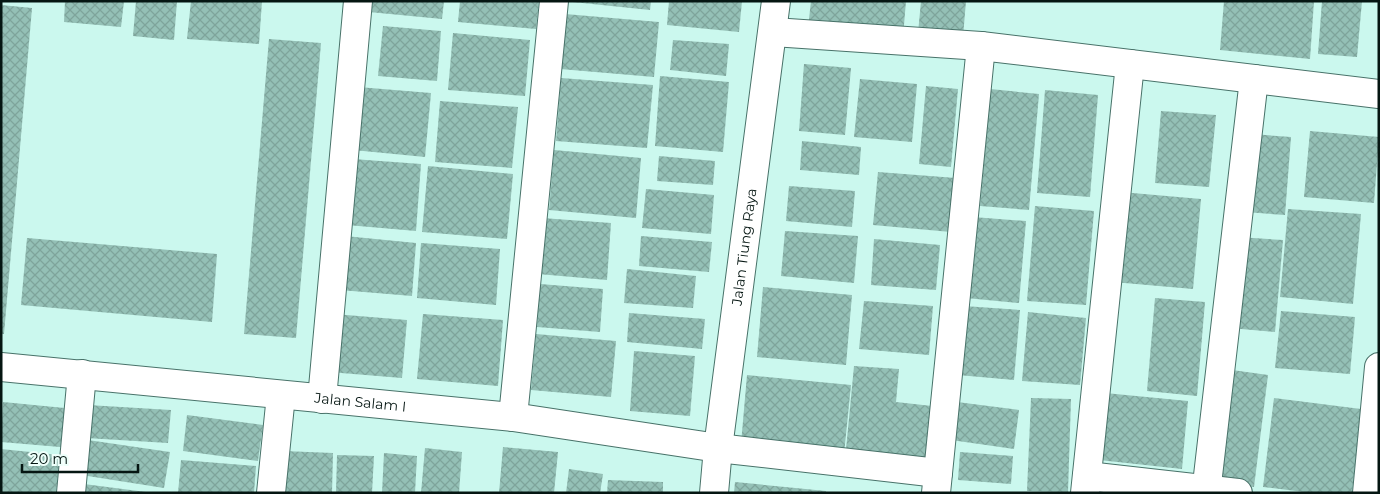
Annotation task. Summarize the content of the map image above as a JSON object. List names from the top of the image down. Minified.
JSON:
{"streets":{"street":["Jalan Tiung Raya","Jalan Salam I"]},"crossings":[["Jalan Tiung Raya","Jalan Salam I"]],"scale_bar":"20 m"}
